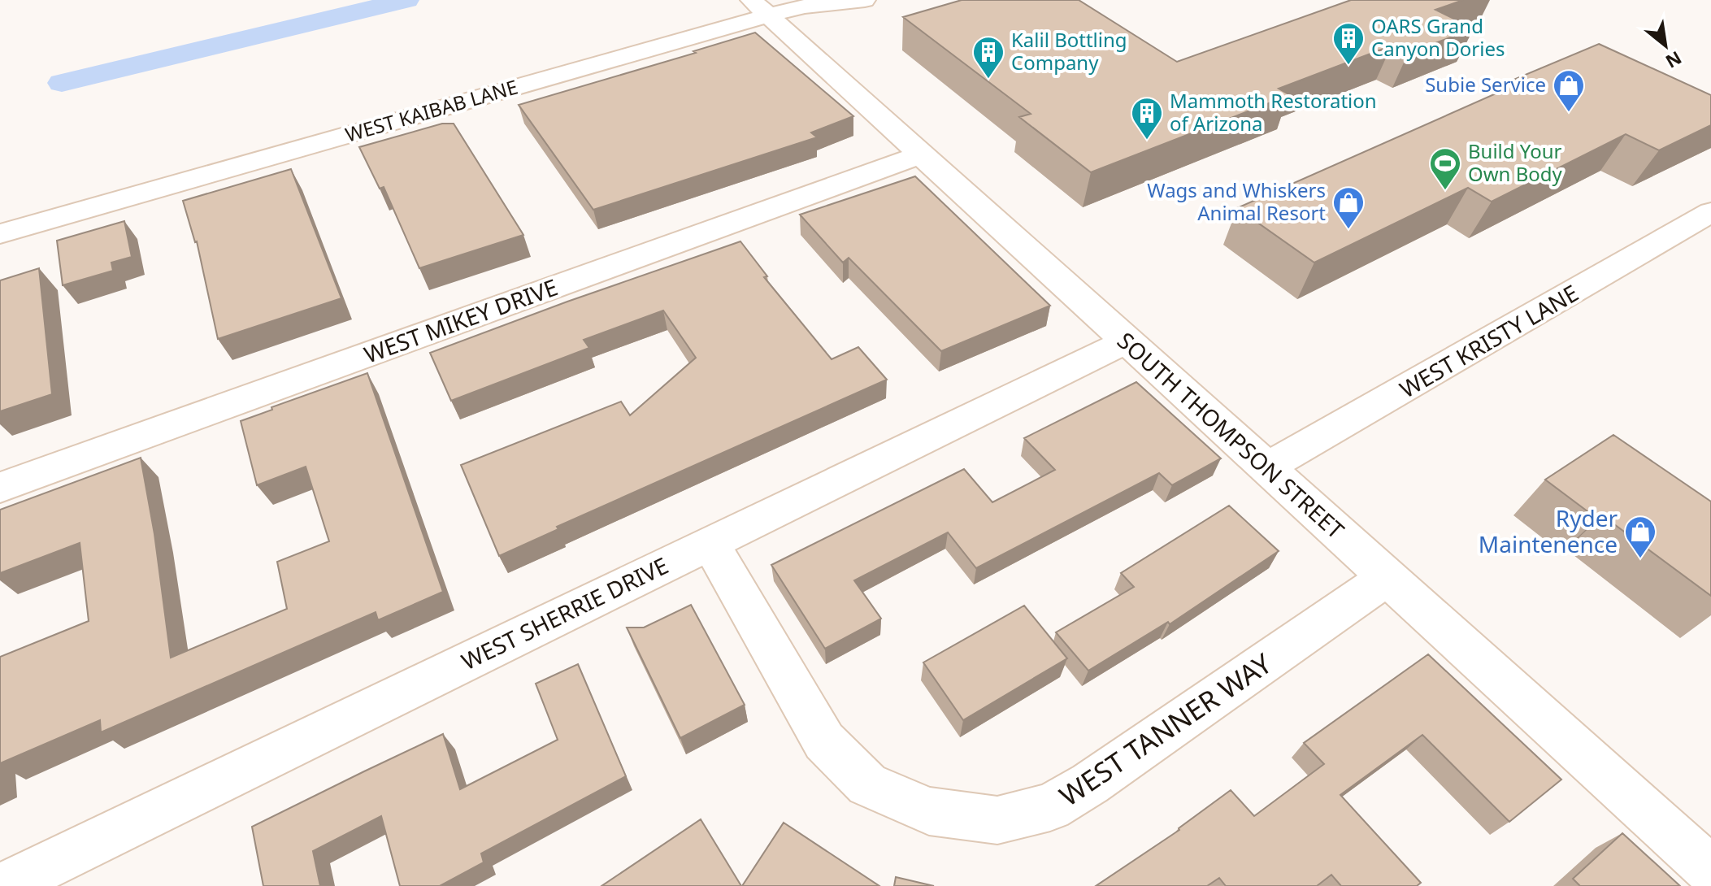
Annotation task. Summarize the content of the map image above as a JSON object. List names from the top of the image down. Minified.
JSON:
{"streets":{"street":["WEST KAIBAB LANE","WEST MIKEY DRIVE","WEST KRISTY LANE","SOUTH THOMPSON STREET","WEST SHERRIE DRIVE","WEST TANNER WAY"]},"crossings":[["WEST KAIBAB LANE","SOUTH THOMPSON STREET"],["WEST MIKEY DRIVE","SOUTH THOMPSON STREET"],["WEST KRISTY LANE","SOUTH THOMPSON STREET"],["SOUTH THOMPSON STREET","WEST SHERRIE DRIVE"],["SOUTH THOMPSON STREET","WEST TANNER WAY"],["WEST SHERRIE DRIVE","WEST TANNER WAY"]],"places":{"building":["OARS Grand Canyon Dories","Kalil Bottling Company","Mammoth Restoration of Arizona"],"shop":["Subie Service","Wags and Whiskers Animal Resort","Ryder Maintenence"],"sports":["Build Your Own Body"]},"north":"bottom right"}
